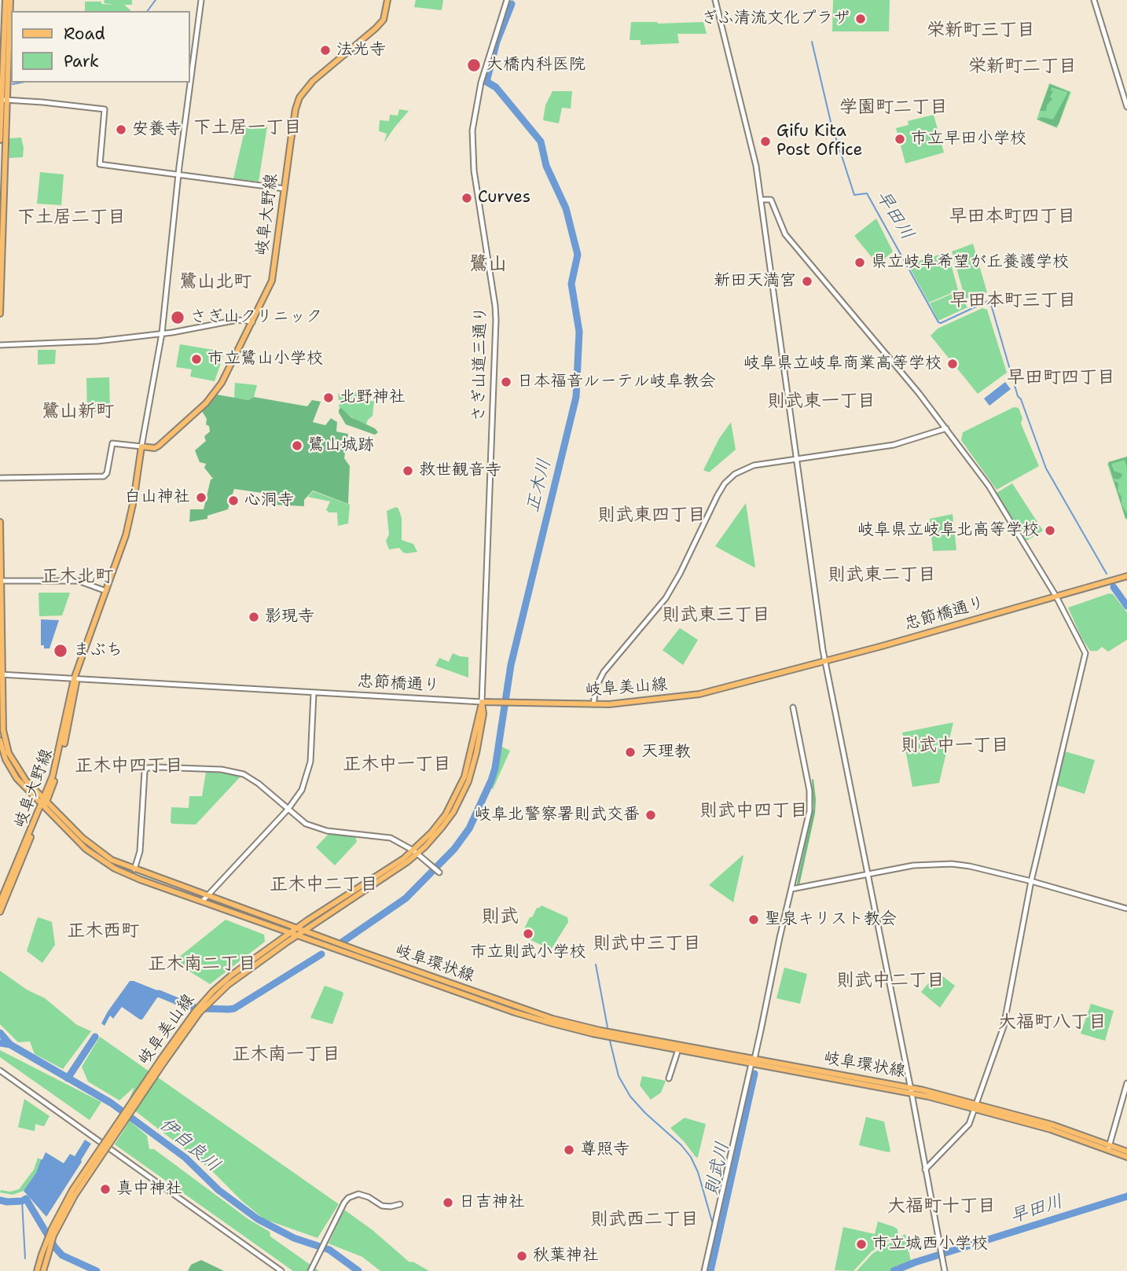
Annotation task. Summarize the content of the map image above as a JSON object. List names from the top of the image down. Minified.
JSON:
{"streets":{"main road":["岐阜大野線","忠節橋通り","岐阜美山線","岐阜環状線"],"street":["さぎ山道三通り"]},"crossings":[["岐阜大野線","忠節橋通り"],["岐阜大野線","岐阜環状線"],["さぎ山道三通り","忠節橋通り"],["さぎ山道三通り","岐阜美山線"],["忠節橋通り","岐阜美山線"],["岐阜美山線","岐阜環状線"]],"districts":["栄新町三丁目","栄新町二丁目","学園町二丁目","下土居一丁目","早田本町四丁目","下土居二丁目","鷺山","鷺山北町","早田本町三丁目","早田町四丁目","則武東一丁目","鷺山新町","則武東四丁目","則武東二丁目","正木北町","則武東三丁目","則武中一丁目","正木中一丁目","正木中四丁目","則武中四丁目","正木中二丁目","則武","正木西町","則武中三丁目","正木南二丁目","則武中二丁目","大福町八丁目","正木南一丁目","大福町十丁目","則武西二丁目"],"water":["早田川","正木川","伊自良川","則武川"],"places":["ぎふ清流文化プラザ","法光寺","大橋内科医院","安養寺","市立早田小学校","Gifu Kita Post Office","Curves","県立岐阜希望が丘養護学校","新田天満宮","さぎ山クリニック","市立鷺山小学校","岐阜県立岐阜商業高等学校","日本福音ルーテル岐阜教会","北野神社","鷺山城跡","救世観音寺","白山神社","心洞寺","岐阜県立岐阜北高等学校","影現寺","まぶち","天理教","岐阜北警察署則武交番","聖泉キリスト教会","市立則武小学校","尊照寺","真中神社","日吉神社","市立城西小学校","秋葉神社"],"legend":["Road","Park"]}
